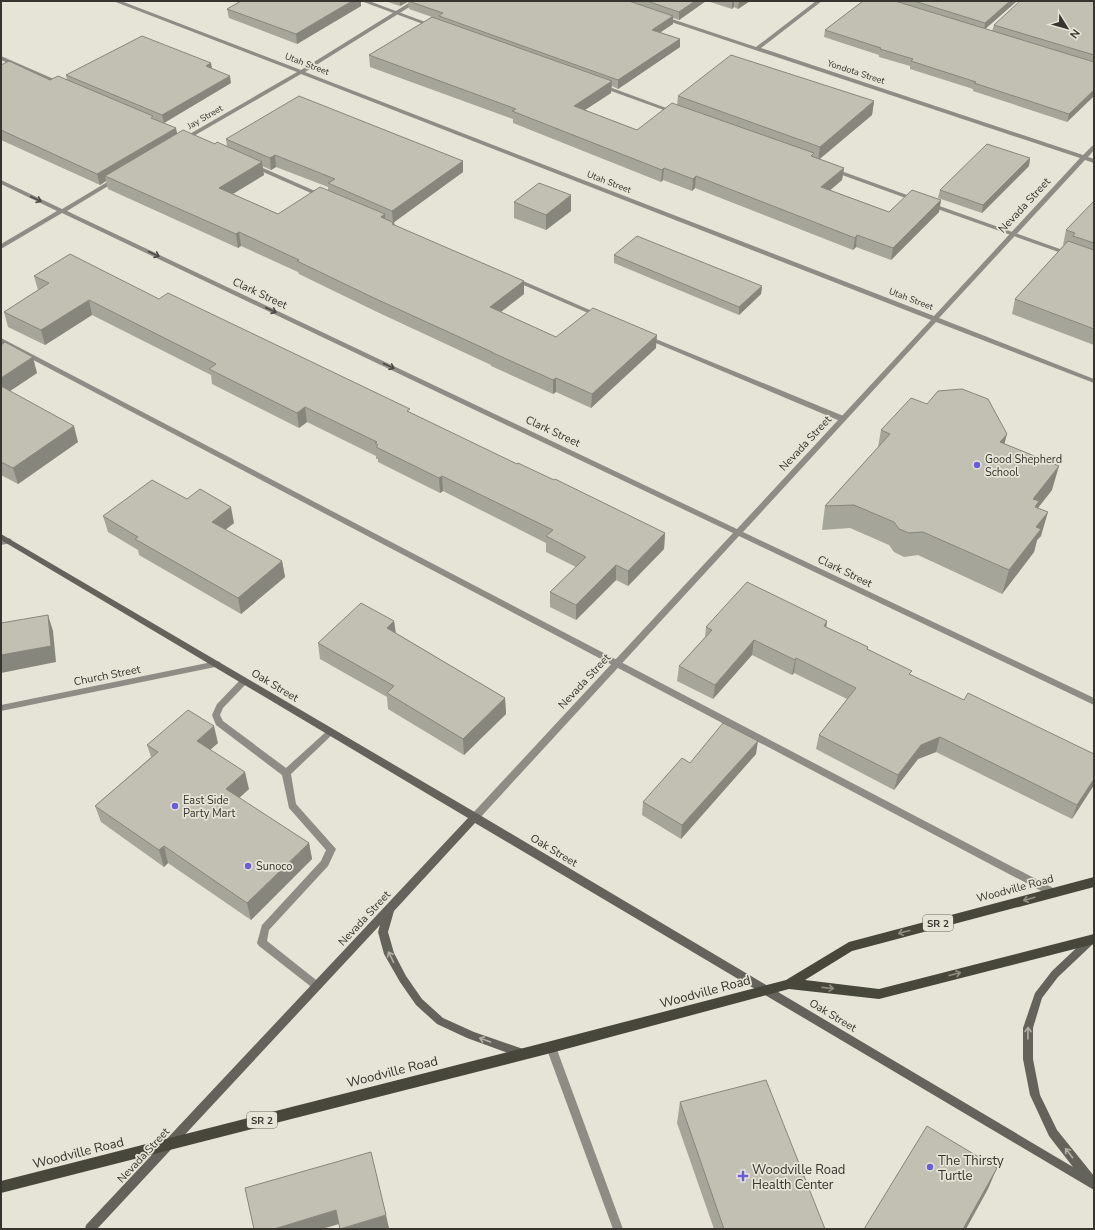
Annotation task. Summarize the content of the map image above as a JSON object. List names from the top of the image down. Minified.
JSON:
{"streets":{"main road":["Nevada Street","Oak Street","Woodville Road","SR 2"],"street":["Utah Street","Yondota Street","Jay Street","Clark Street","Church Street"]},"crossings":[["Utah Street","Jay Street"],["Utah Street","Nevada Street"],["Yondota Street","Nevada Street"],["Nevada Street","Clark Street"],["Nevada Street","Oak Street"],["Nevada Street","Woodville Road"],["Church Street","Oak Street"],["Oak Street","Woodville Road"]],"one_way":["Clark Street"],"places":{"other":["Good Shepherd School","East Side Party Mart","Sunoco","The Thirsty Turtle"],"health":["Woodville Road Health Center"]},"north":"bottom right"}
